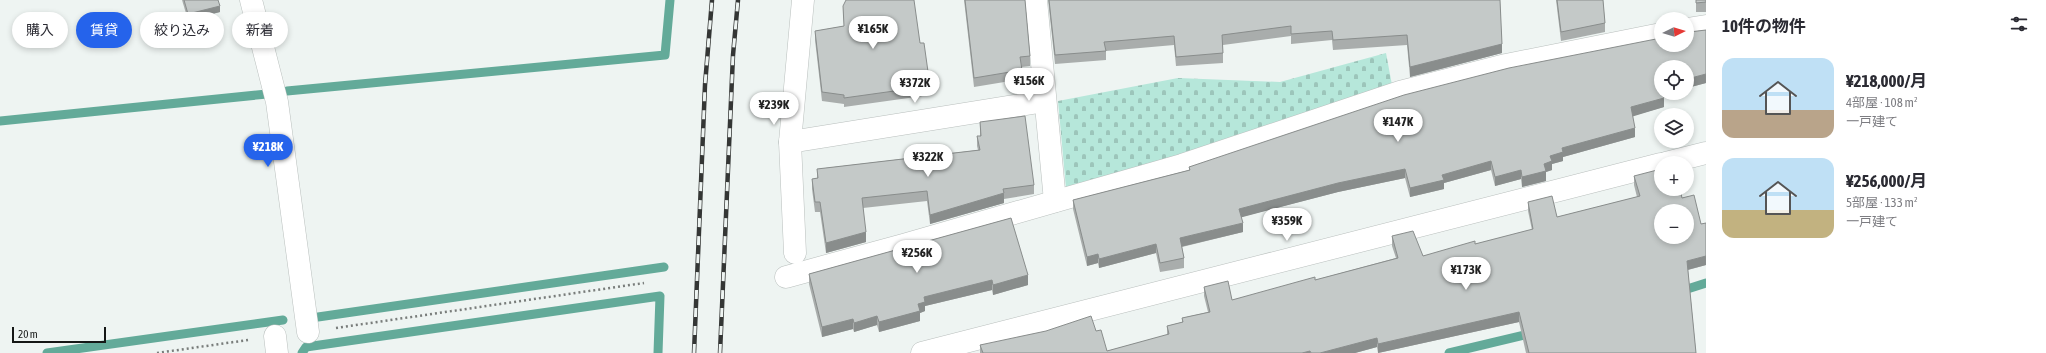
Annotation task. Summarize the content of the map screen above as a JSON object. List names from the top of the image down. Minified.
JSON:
{"scale_bar":"20 m","north":"right","page":{"heading":"10件の物件","map_buttons":["+","−"],"chip":["購入","賃貸","絞り込み","新着"],"price":["¥165K","¥156K","¥372K","¥239K","¥147K","¥218K","¥322K","¥359K","¥256K","¥173K"],"list":[{"name":"¥218,000/月","note":"4部屋 · 108 m² · 一戸建て"},{"name":"¥256,000/月","note":"5部屋 · 133 m² · 一戸建て"}],"scale":"20 m"}}
